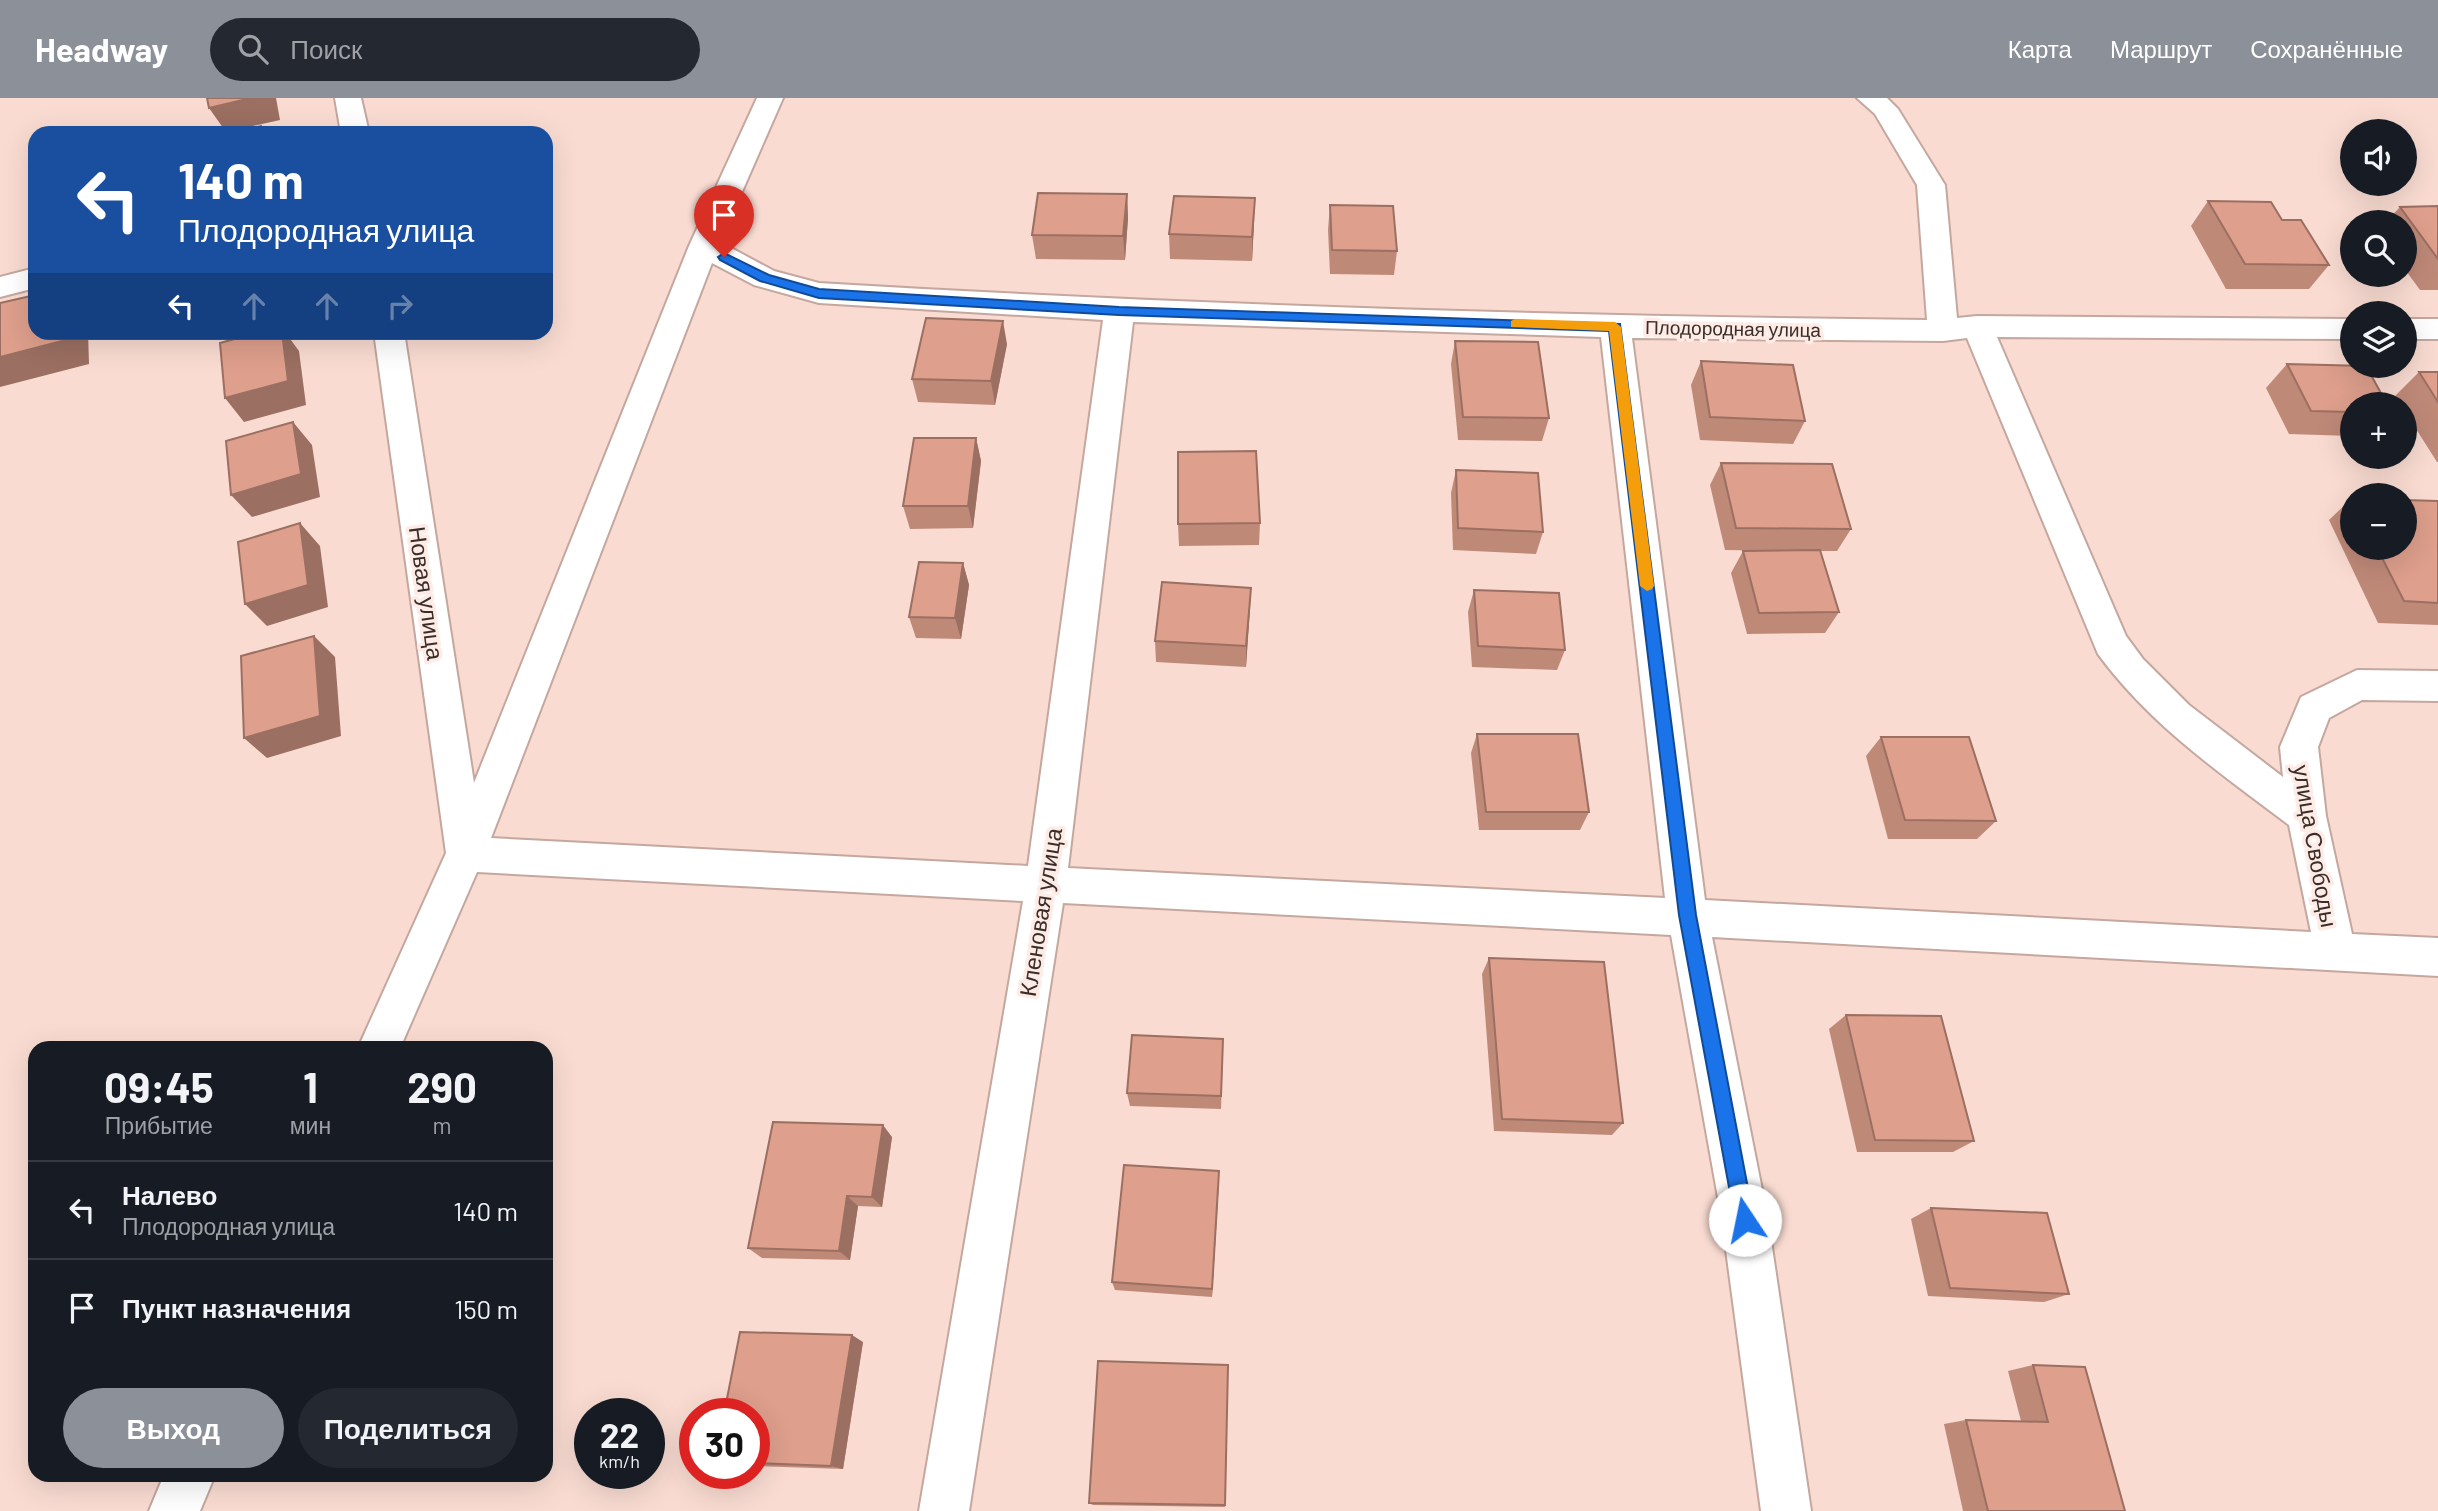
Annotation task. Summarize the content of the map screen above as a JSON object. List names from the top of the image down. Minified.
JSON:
{"streets":{"street":["Плодородная улица","Новая улица","улица Свободы","Кленовая улица"]},"crossings":[["Плодородная улица","Кленовая улица"]],"page":{"header":"Headway","search":"Поиск","nav":["Карта","Маршрут","Сохранённые"],"map_buttons":["+","−"],"turn":["140 m","Плодородная улица"],"eta":["09:45","Прибытие","1","мин","290","m"],"list":[{"name":"Налево","note":"Плодородная улица","value":"140 m"},{"name":"Пункт назначения","value":"150 m"}],"buttons":["Выход","Поделиться"],"speed":"22 km/h","limit":"30"}}
